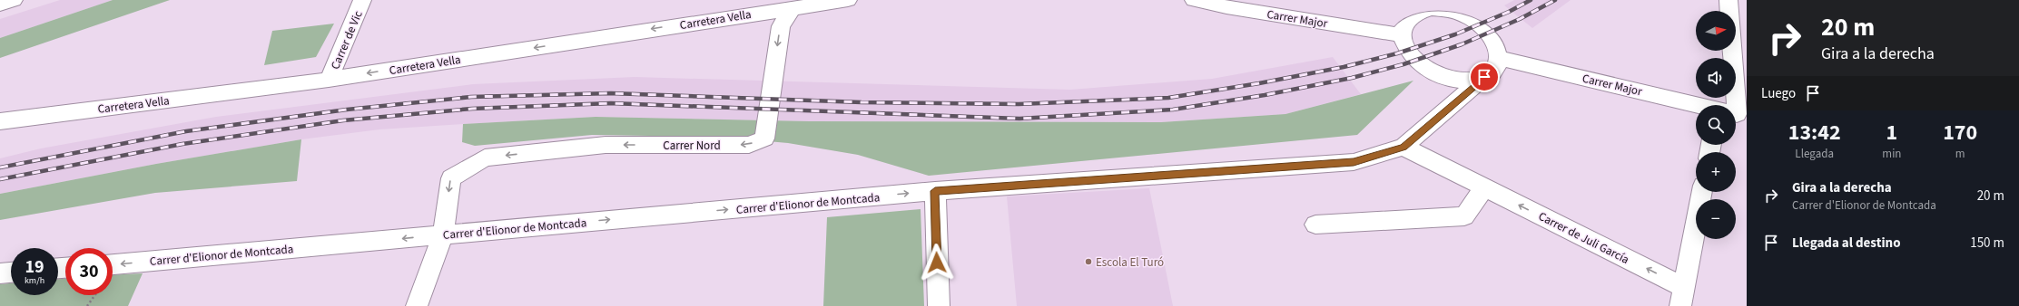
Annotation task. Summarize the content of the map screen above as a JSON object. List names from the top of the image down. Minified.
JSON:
{"streets":{"main road":["Carrer Major","Carretera Vella","Carrer de Vic","Carrer Nord","Carrer d'Elionor de Montcada","Carrer de Juli García"]},"crossings":[["Carrer Major","Carrer d'Elionor de Montcada"],["Carretera Vella","Carrer de Vic"],["Carretera Vella","Carrer Nord"],["Carrer Nord","Carrer d'Elionor de Montcada"],["Carrer d'Elionor de Montcada","Carrer de Juli García"]],"one_way":["Carretera Vella","Carrer Nord","Carrer de Juli García"],"places":["Escola El Turó"],"north":"right","page":{"turn":["20 m","Gira a la derecha"],"map_buttons":["+","−"],"then":"Luego","eta":["13:42","Llegada","1","min","170","m"],"list":[{"name":"Gira a la derecha","note":"Carrer d'Elionor de Montcada","value":"20 m"},{"name":"Llegada al destino","value":"150 m"}],"speed":"19 km/h","limit":"30"}}
